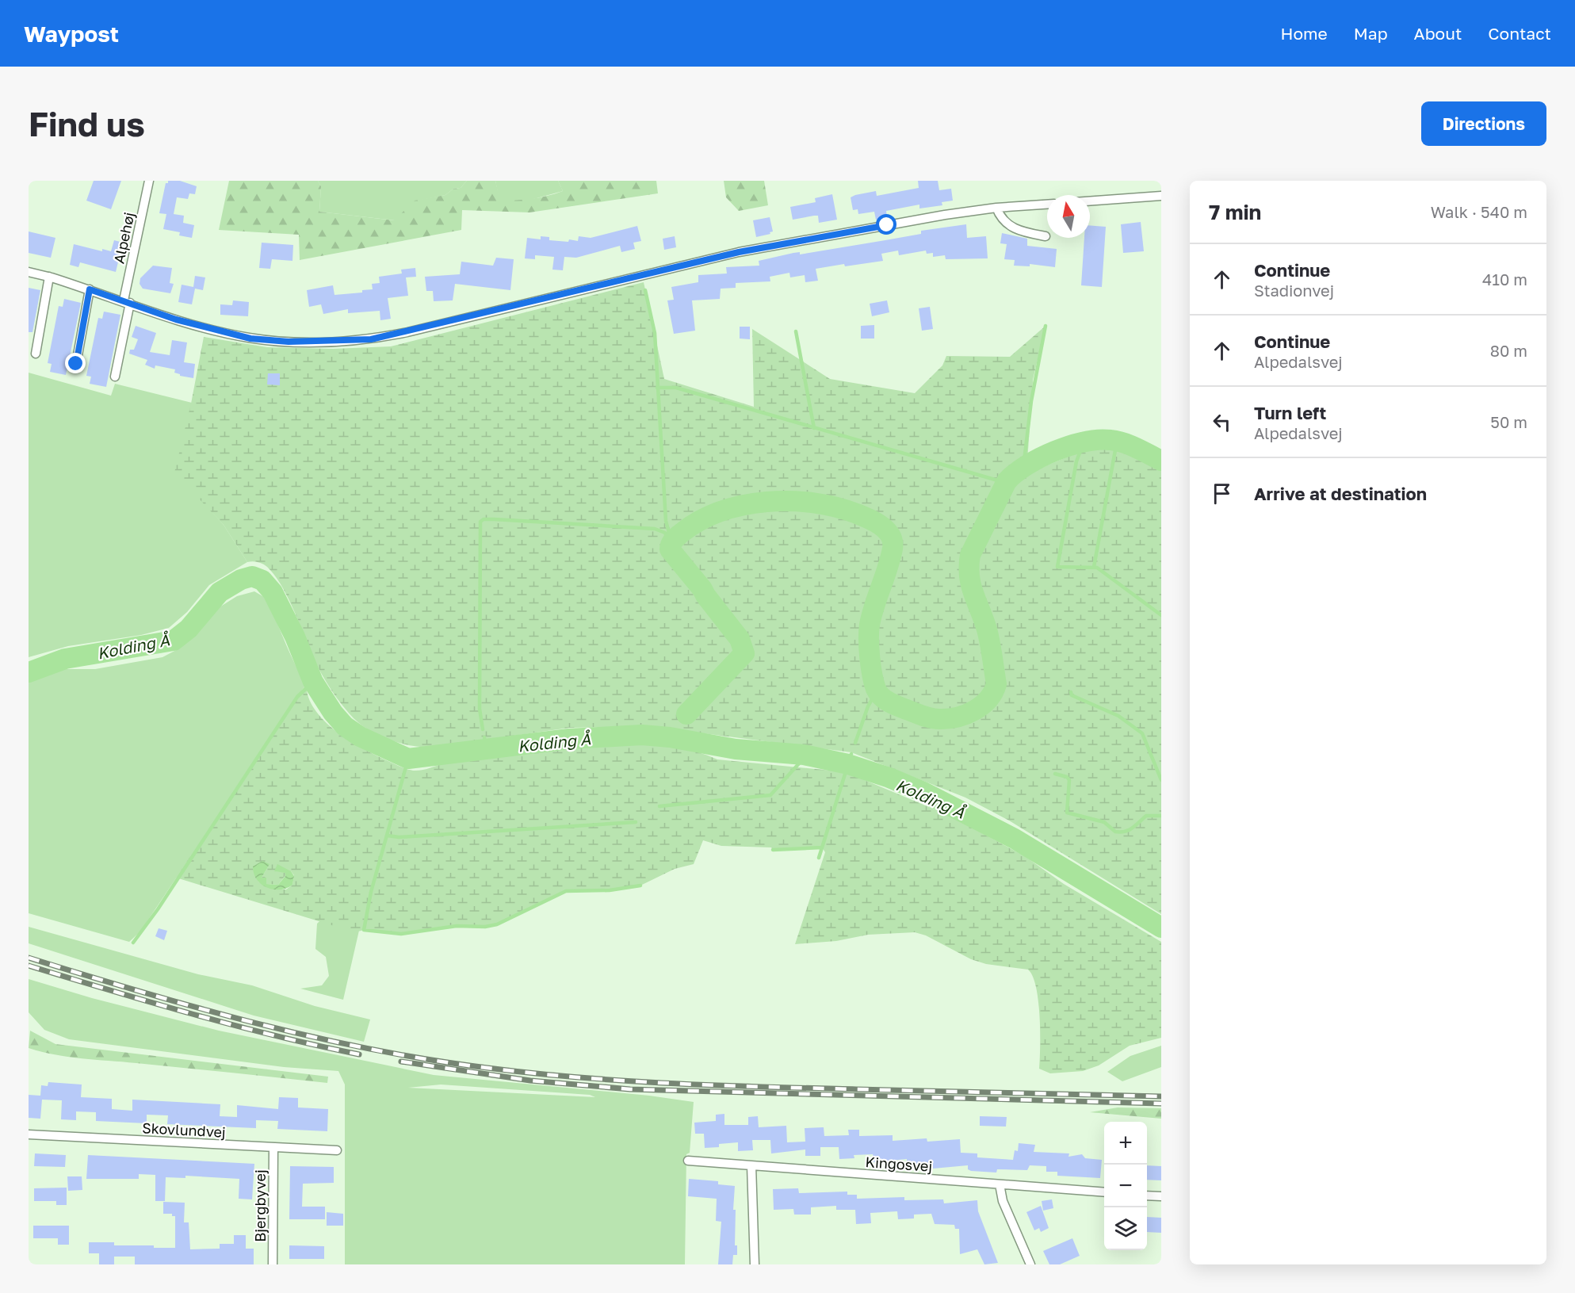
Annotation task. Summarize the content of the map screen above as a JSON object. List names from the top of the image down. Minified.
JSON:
{"streets":{"street":["Alpehøj","Skovlundvej","Kingosvej","Bjergbyvej"]},"crossings":[["Skovlundvej","Bjergbyvej"]],"water":["Kolding Å"],"north":"top","page":{"header":"Waypost","nav":["Home","Map","About","Contact"],"buttons":"Directions","title":"Find us","heading":["7 min","Walk · 540 m"],"list":[["Continue","Stadionvej","410 m"],["Continue","Alpedalsvej","80 m"],["Turn left","Alpedalsvej","50 m"],"Arrive at destination"],"map_buttons":["+","−"]}}
